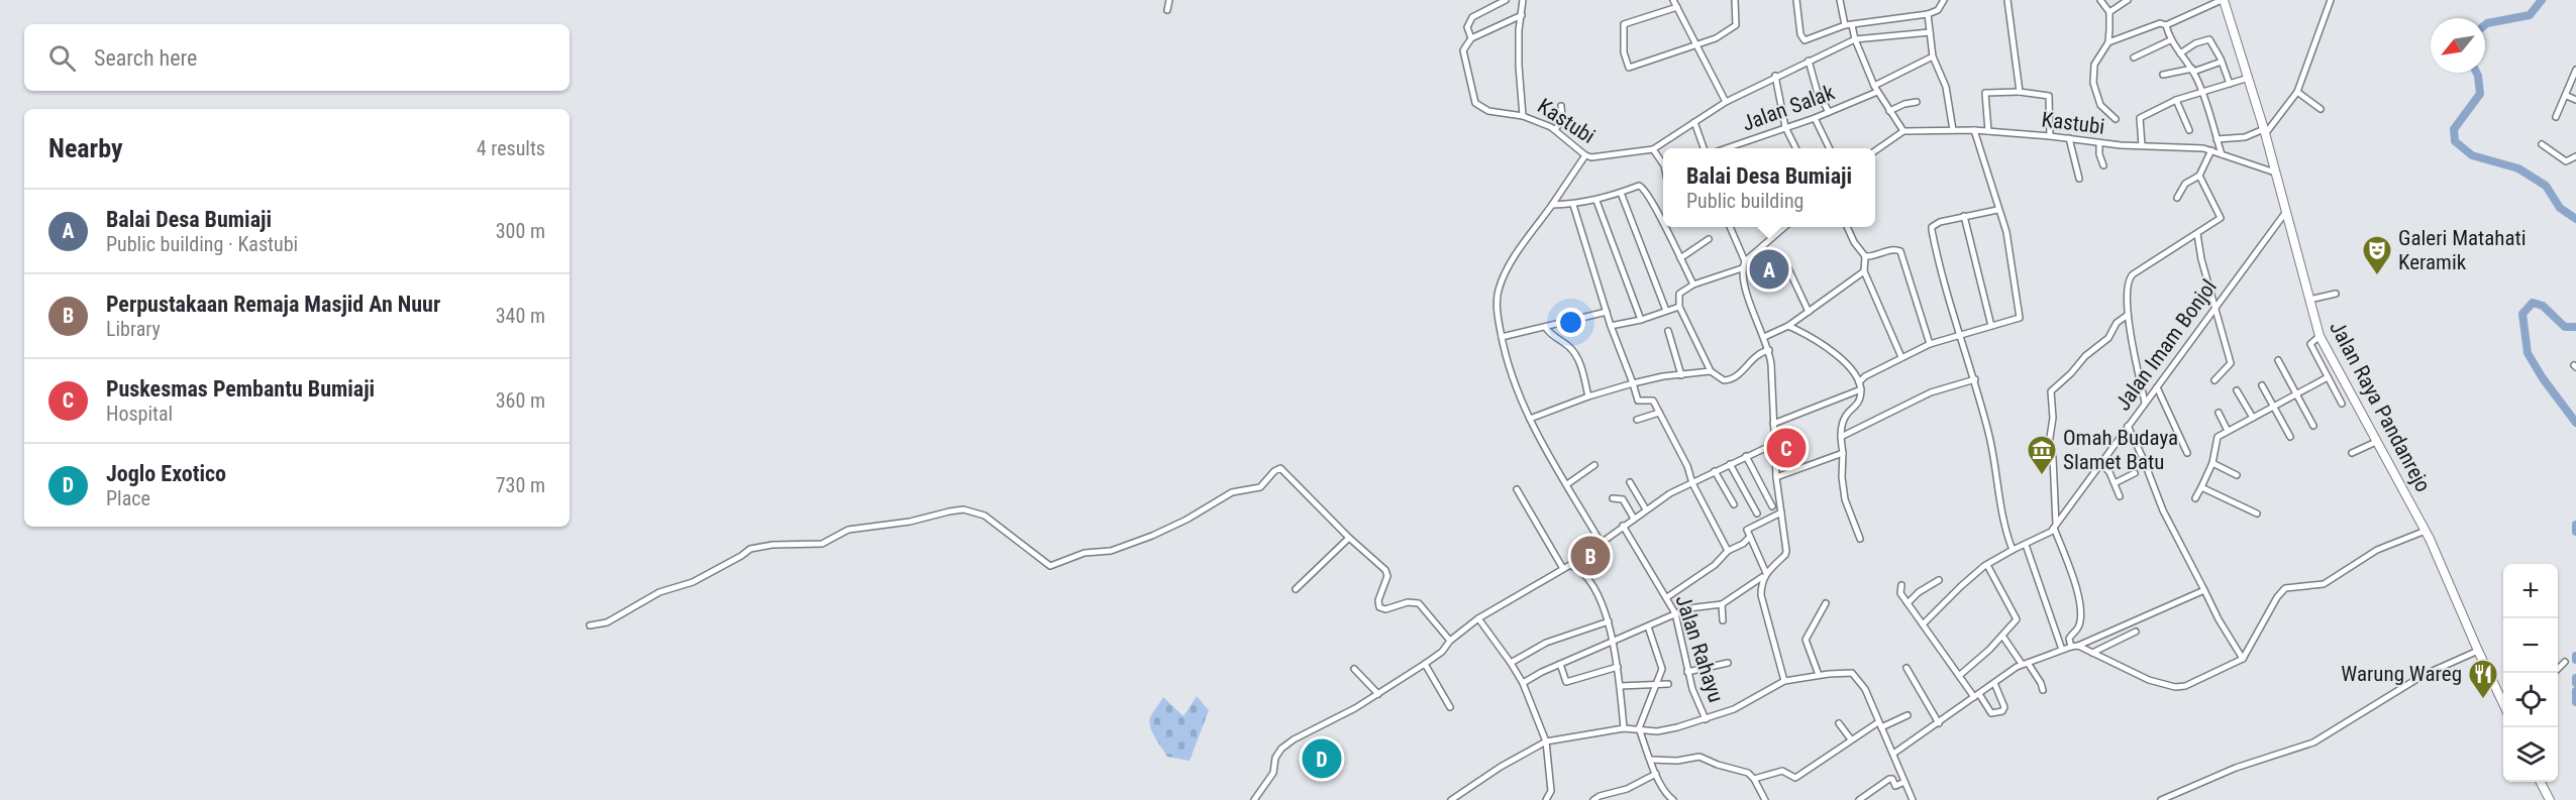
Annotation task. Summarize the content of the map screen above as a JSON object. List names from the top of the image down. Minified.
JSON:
{"streets":{"main road":["Jalan Raya Pandanrejo"],"street":["Jalan Salak","Kastubi","Jalan Imam Bonjol","Jalan Rahayu"]},"crossings":[["Kastubi","Jalan Raya Pandanrejo"],["Jalan Imam Bonjol","Jalan Raya Pandanrejo"]],"places":{"theatre":["Galeri Matahati Keramik"],"museum":["Omah Budaya Slamet Batu"],"restaurant":["Warung Wareg"]},"north":"bottom left","page":{"search":"Search here","heading":["Nearby","4 results"],"popup":["Balai Desa Bumiaji","Public building"],"list":[{"mark":"A","name":"Balai Desa Bumiaji","note":"Public building · Kastubi","value":"300 m"},{"mark":"B","name":"Perpustakaan Remaja Masjid An Nuur","note":"Library","value":"340 m"},{"mark":"C","name":"Puskesmas Pembantu Bumiaji","note":"Hospital","value":"360 m"},{"mark":"D","name":"Joglo Exotico","note":"Place","value":"730 m"}],"pins":["A","C","B","D"],"map_buttons":["+","−"]}}
